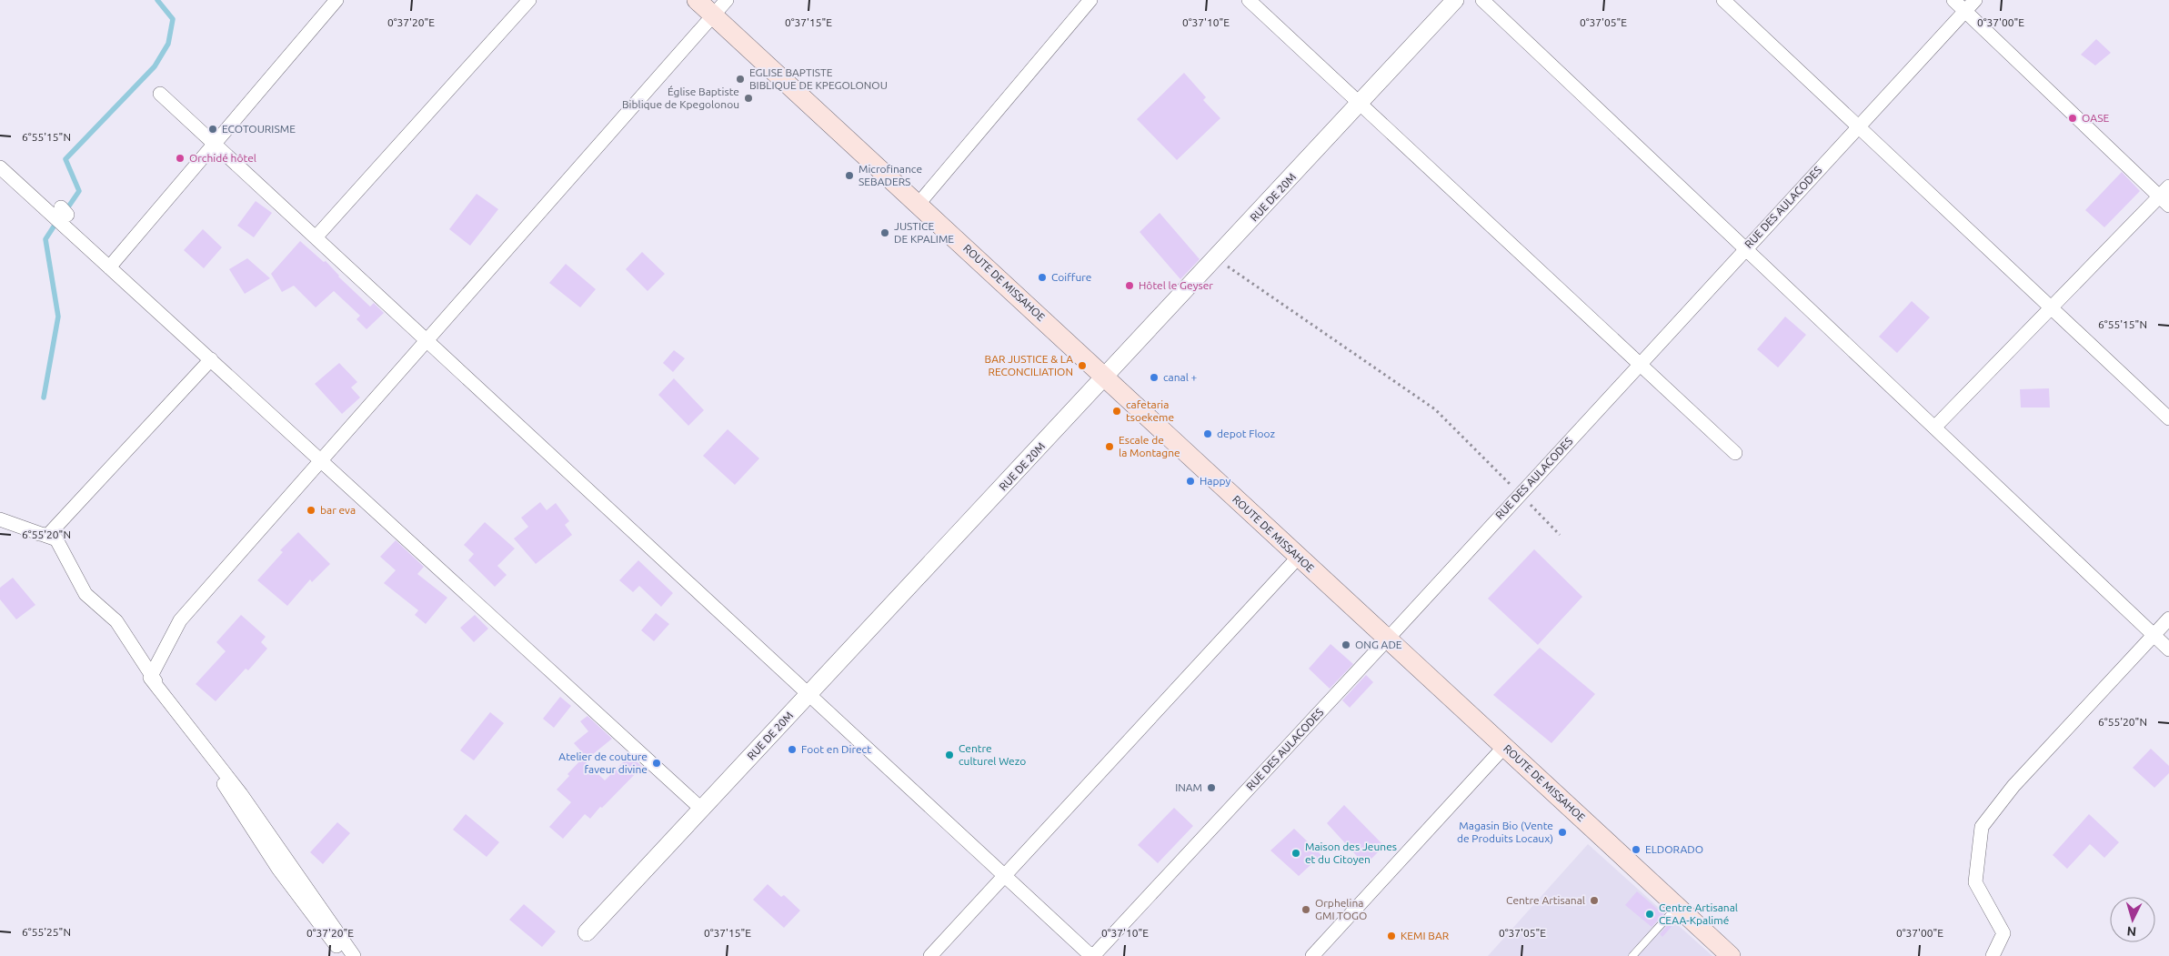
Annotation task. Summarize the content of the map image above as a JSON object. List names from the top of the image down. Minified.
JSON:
{"streets":{"main road":["ROUTE DE MISSAHOE"],"street":["RUE DE 20M","RUE DES AULACODES"]},"crossings":[["RUE DE 20M","ROUTE DE MISSAHOE"],["RUE DES AULACODES","ROUTE DE MISSAHOE"]],"places":["EGLISE BAPTISTE BIBLIQUE DE KPEGOLONOU","Église Baptiste Biblique de Kpegolonou","OASE","ECOTOURISME","Orchidé hôtel","Microfinance SEBADERS","JUSTICE DE KPALIME","Coiffure","Hôtel le Geyser","BAR JUSTICE & LA RECONCILIATION","canal +","cafetaria tsoekeme","depot Flooz","Escale de la Montagne","Happy","bar eva","ONG ADE","Foot en Direct","Centre culturel Wezo","Atelier de couture faveur divine","INAM","Magasin Bio (Vente de Produits Locaux)","ELDORADO","Maison des Jeunes et du Citoyen","Centre Artisanal","Orphelina GMI TOGO","Centre Artisanal CEAA-Kpalimé","KEMI BAR"],"north":"bottom","coordinates":["0°37'20\"E","0°37'15\"E","0°37'10\"E","0°37'05\"E","0°37'00\"E","6°55'15\"N","6°55'20\"N","6°55'25\"N"]}
